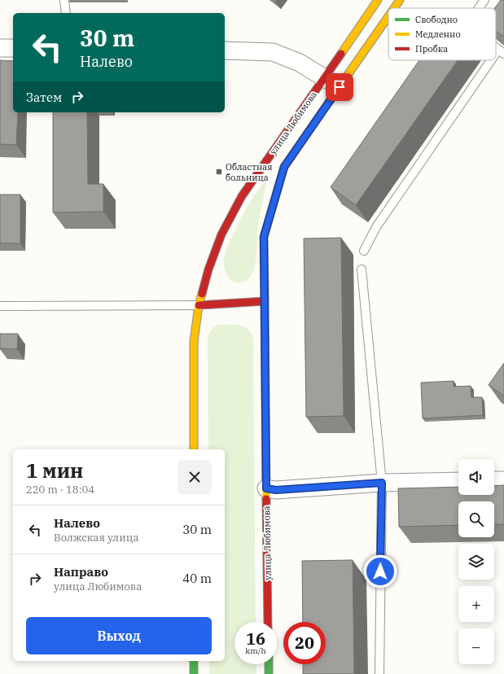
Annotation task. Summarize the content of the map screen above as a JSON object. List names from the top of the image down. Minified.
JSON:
{"streets":{"main road":["улица Любимова"]},"places":{"transit":["Областная больница"]},"legend":["Свободно","Медленно","Пробка"],"page":{"turn":["30 m","Налево"],"then":"Затем","heading":["1 мин","220 m · 18:04"],"map_buttons":["+","−"],"list":[{"name":"Налево","note":"Волжская улица","value":"30 m"},{"name":"Направо","note":"улица Любимова","value":"40 m"}],"buttons":"Выход","speed":"16 km/h","limit":"20"}}
